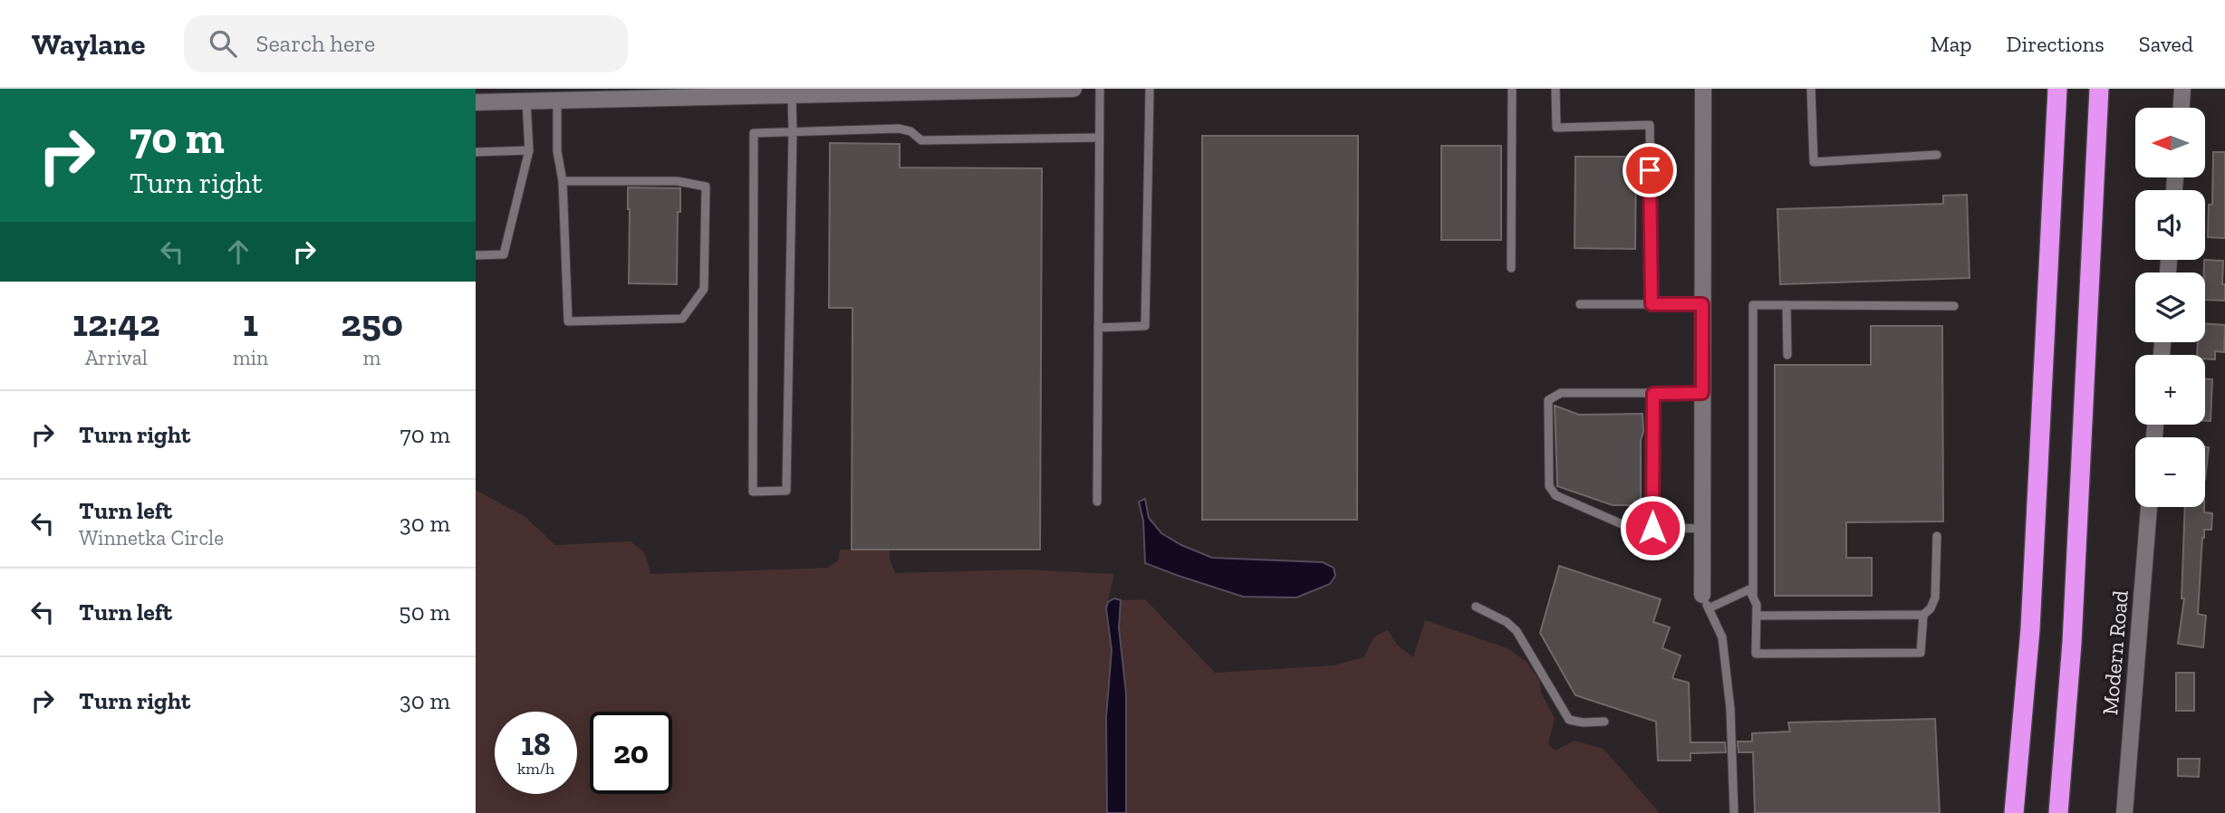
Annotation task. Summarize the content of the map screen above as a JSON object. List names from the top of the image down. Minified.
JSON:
{"streets":{"street":["Modern Road"]},"north":"left","page":{"header":"Waylane","search":"Search here","nav":["Map","Directions","Saved"],"turn":["70 m","Turn right"],"map_buttons":["+","−"],"eta":["12:42","Arrival","1","min","250","m"],"list":[{"name":"Turn right","value":"70 m"},{"name":"Turn left","note":"Winnetka Circle","value":"30 m"},{"name":"Turn left","value":"50 m"},{"name":"Turn right","value":"30 m"}],"speed":"18 km/h","limit":"20"}}
